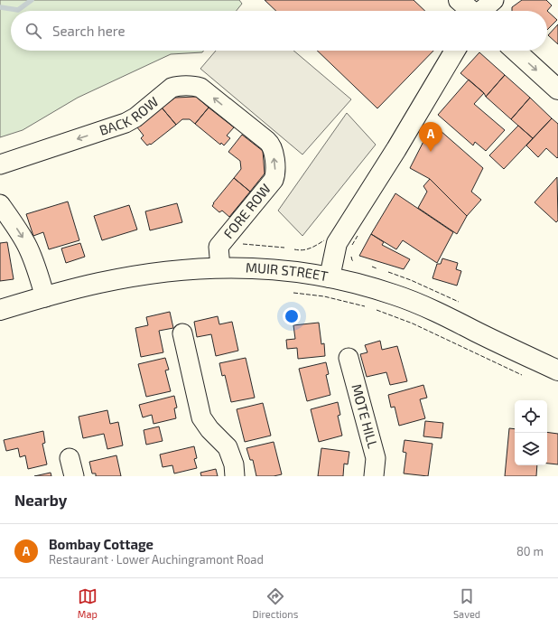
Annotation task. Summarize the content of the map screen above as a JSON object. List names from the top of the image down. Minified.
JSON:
{"streets":{"main road":["MUIR STREET"],"street":["BACK ROW","FORE ROW","MOTE HILL"]},"crossings":[["BACK ROW","FORE ROW"],["FORE ROW","MUIR STREET"]],"one_way":["BACK ROW","FORE ROW"],"page":{"search":"Search here","pins":"A","heading":"Nearby","list":[{"mark":"A","name":"Bombay Cottage","note":"Restaurant · Lower Auchingramont Road","value":"80 m"}],"nav":["Map","Directions","Saved"]}}
